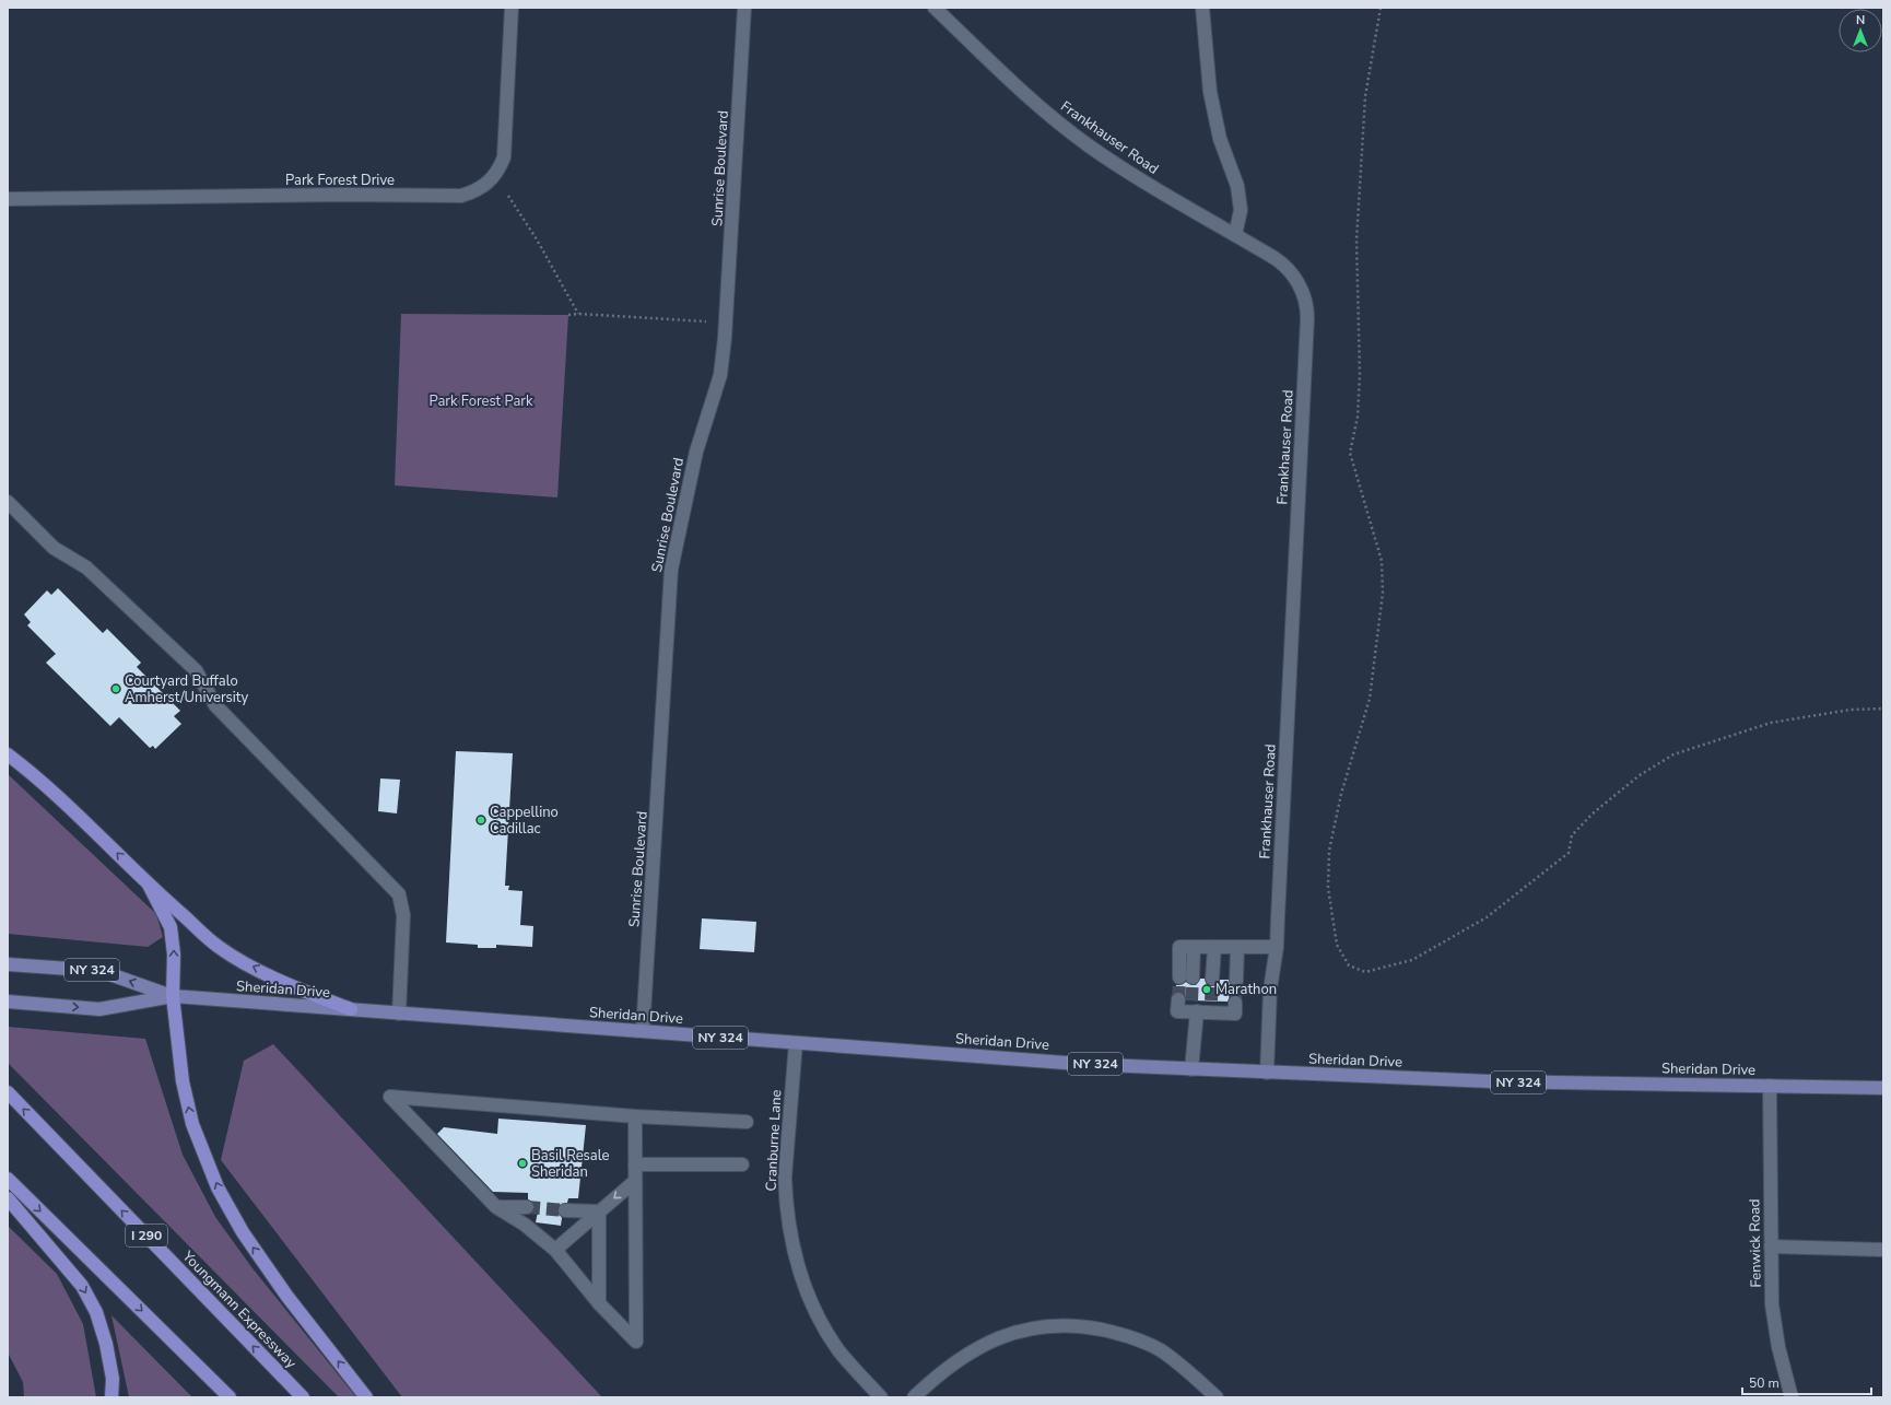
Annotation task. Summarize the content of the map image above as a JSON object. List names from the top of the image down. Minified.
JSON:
{"streets":{"highway":["I 290","Youngmann Expressway"],"main road":["NY 324","Sheridan Drive"],"street":["Frankhauser Road","Sunrise Boulevard","Park Forest Drive","Cranburne Lane","Fenwick Road"]},"crossings":[["Frankhauser Road","Sheridan Drive"],["Sunrise Boulevard","Sheridan Drive"],["Sheridan Drive","Cranburne Lane"],["Sheridan Drive","Fenwick Road"]],"parks":["Park Forest Park"],"places":["Courtyard Buffalo Amherst/University","Cappellino Cadillac","Marathon","Basil Resale Sheridan"],"scale_bar":"50 m","north":"top"}
